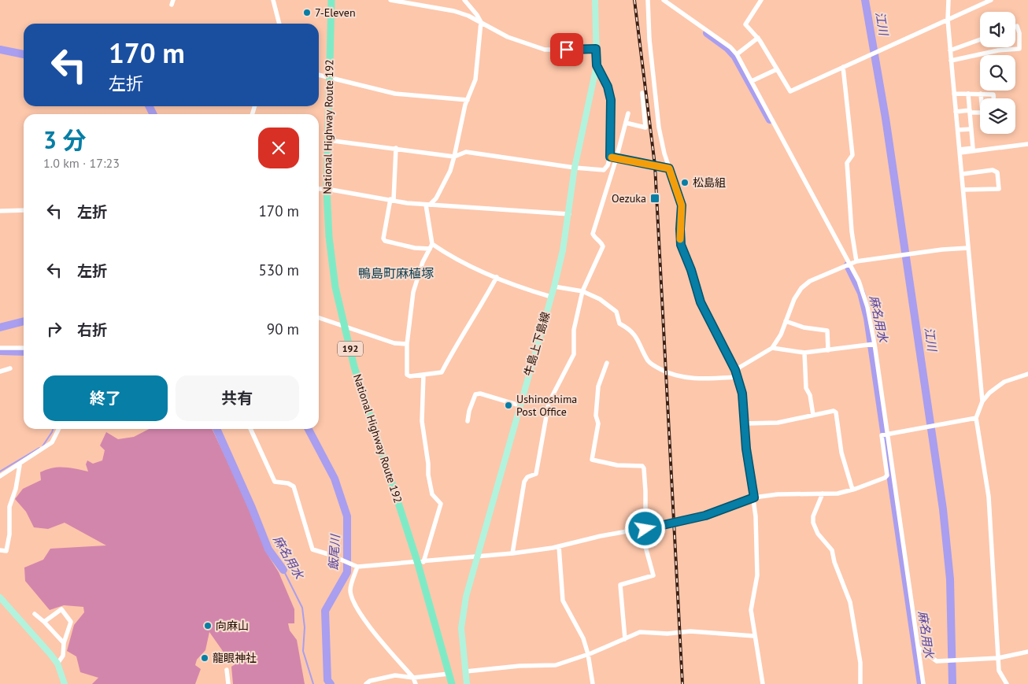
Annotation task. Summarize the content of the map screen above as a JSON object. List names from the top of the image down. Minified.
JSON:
{"streets":{"highway":["National Highway Route 192","192"],"main road":["牛島上下島線"]},"districts":["鴨島町麻植塚"],"water":["江川","麻名用水","飯尾川"],"places":{"other":["7-Eleven","松島組","Ushinoshima Post Office","向麻山","龍眼神社"],"transit":["Oezuka"]},"page":{"turn":["170 m","左折"],"heading":["3 分","1.0 km · 17:23"],"list":[{"name":"左折","value":"170 m"},{"name":"左折","value":"530 m"},{"name":"右折","value":"90 m"}],"buttons":["終了","共有"]}}
